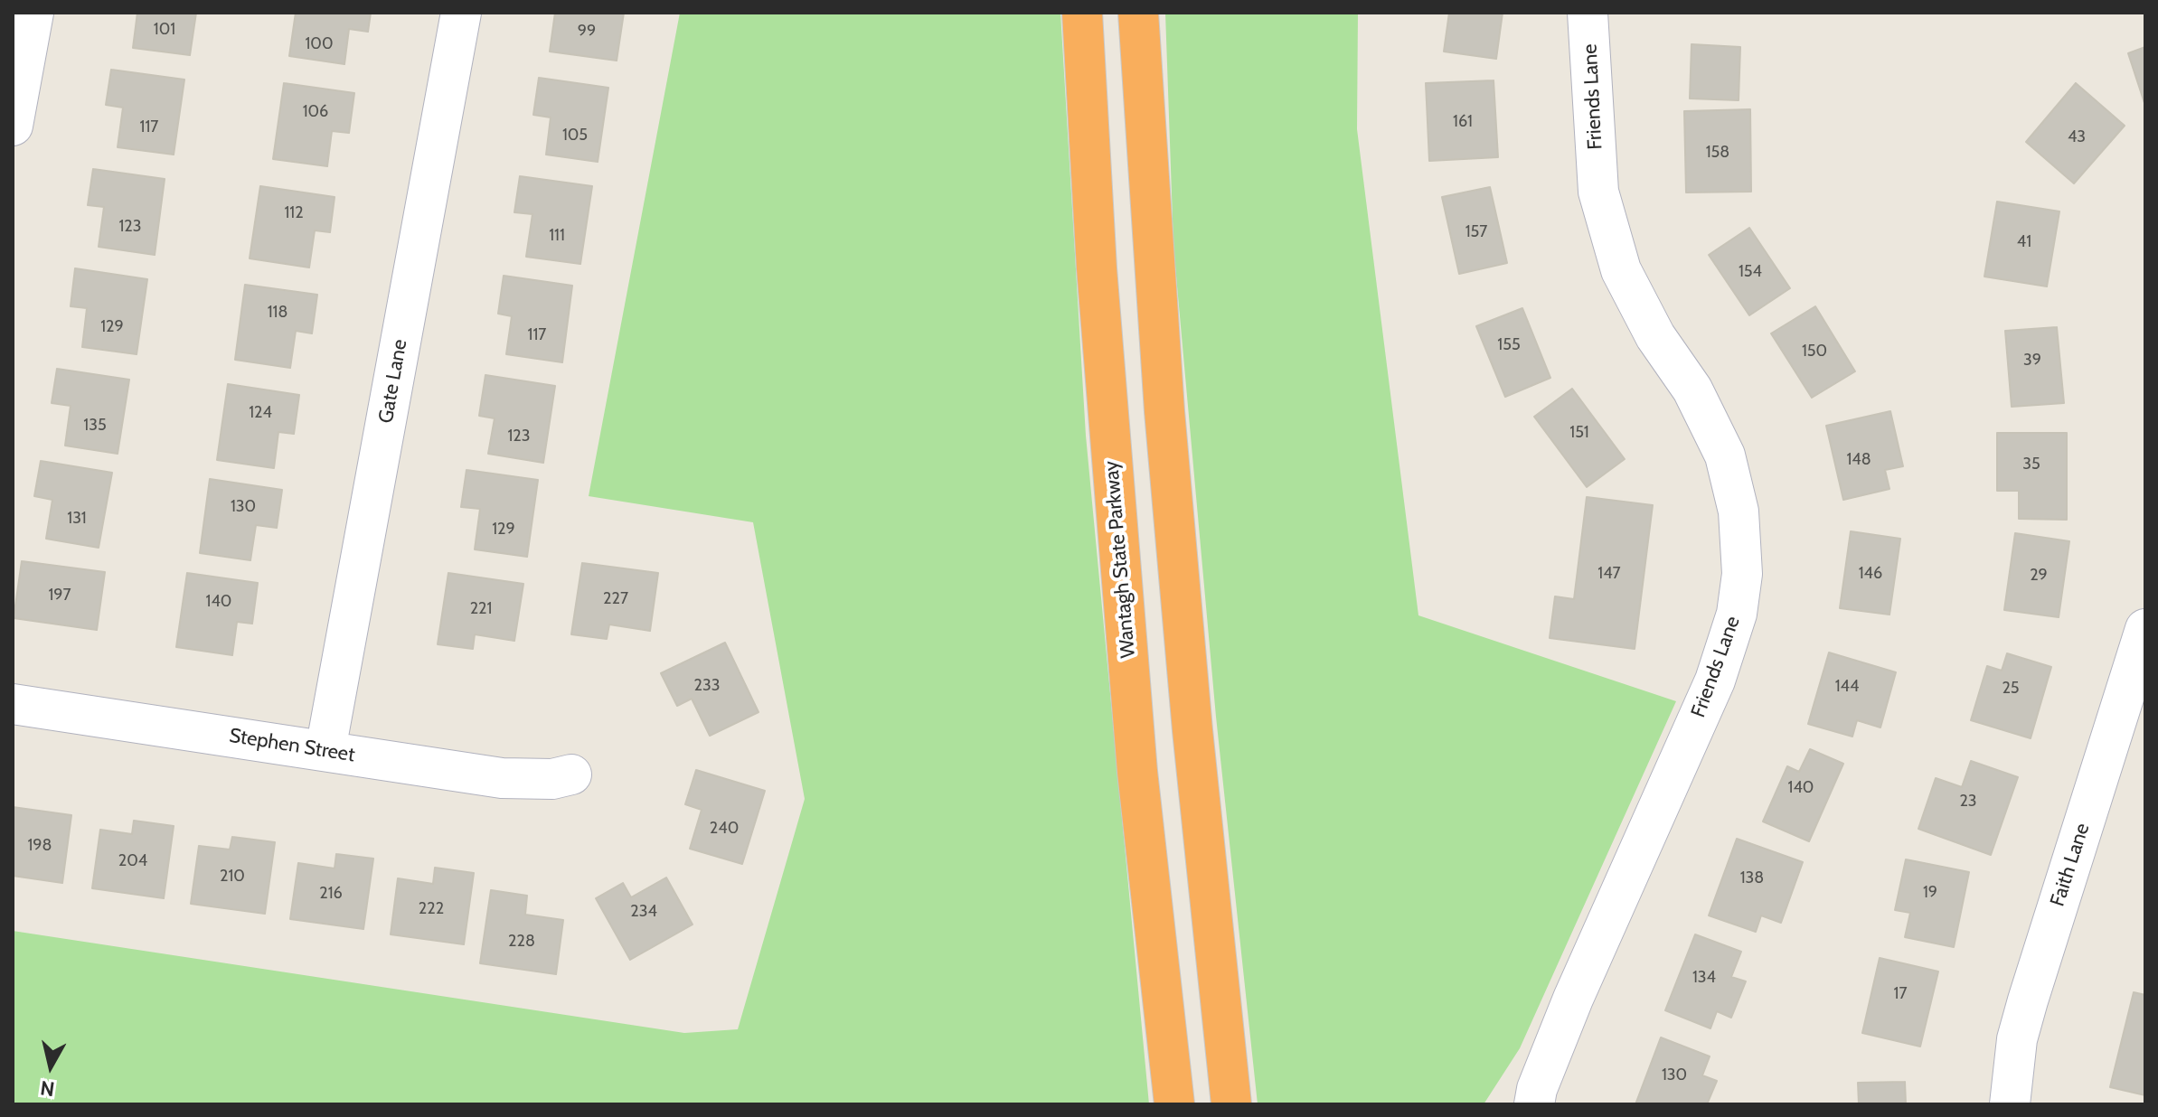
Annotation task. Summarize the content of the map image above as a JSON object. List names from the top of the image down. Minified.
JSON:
{"streets":{"highway":["Wantagh State Parkway"],"street":["Friends Lane","Gate Lane","Stephen Street","Faith Lane"]},"crossings":[["Gate Lane","Stephen Street"]],"house_numbers":["101","99","100","106","161","117","105","43","158","112","123","157","111","41","154","118","129","117","155","150","39","124","135","151","123","148","35","130","131","129","147","146","29","197","227","140","221","233","144","25","140","23","240","198","204","210","138","19","216","222","234","228","134","17","130"],"north":"bottom"}
